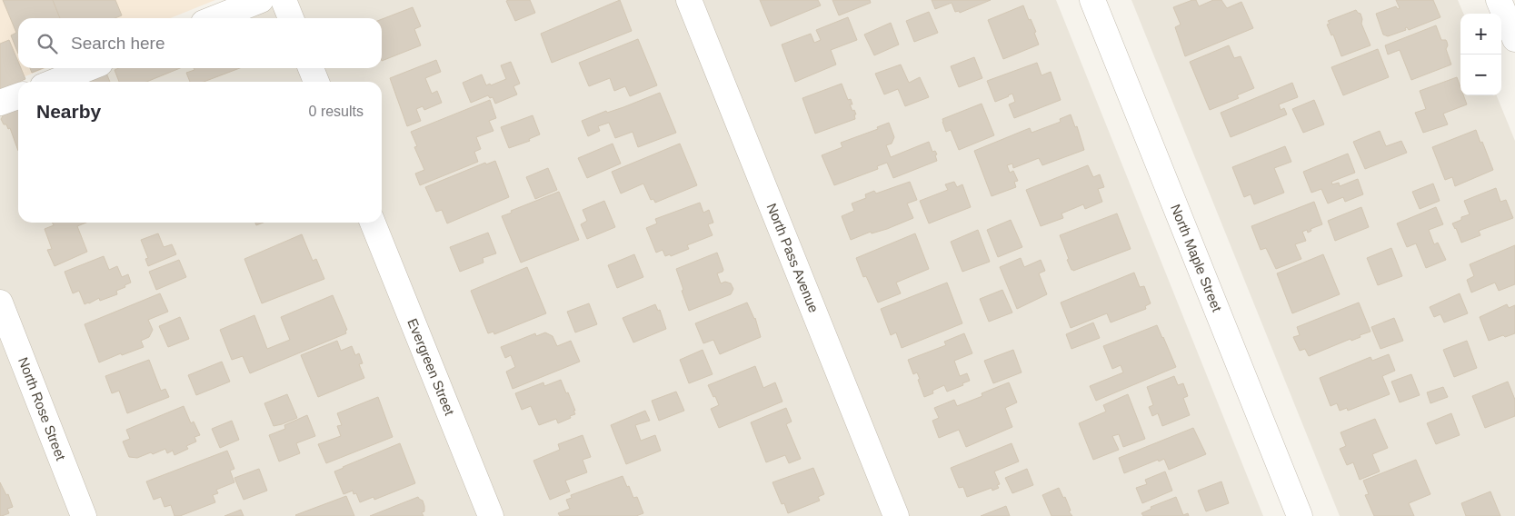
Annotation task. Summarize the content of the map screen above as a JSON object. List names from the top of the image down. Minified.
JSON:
{"streets":{"street":["North Pass Avenue","North Maple Street","Evergreen Street","North Rose Street"]},"page":{"map_buttons":["+","−"],"search":"Search here","heading":["Nearby","0 results"]}}
